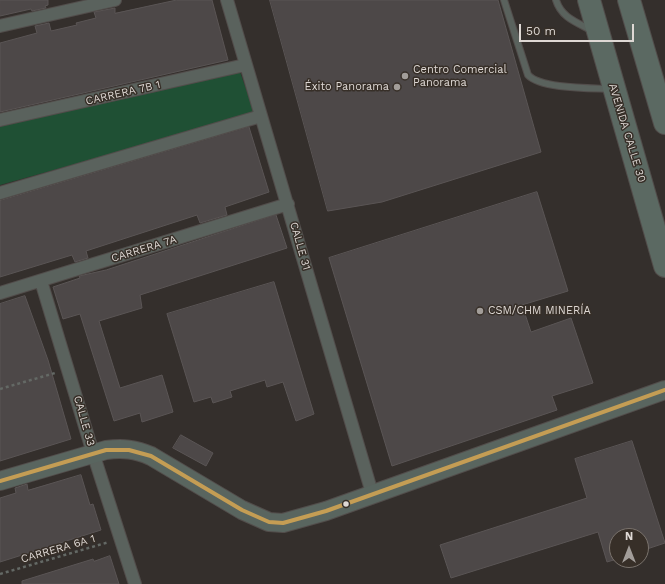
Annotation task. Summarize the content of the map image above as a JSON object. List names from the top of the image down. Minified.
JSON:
{"streets":{"highway":["AVENIDA CALLE 30"],"street":["CARRERA 7B 1","CALLE 31","CARRERA 7A","CALLE 33"],"path":["CARRERA 6A 1"]},"crossings":[["CARRERA 7B 1","CALLE 31"],["CALLE 31","CARRERA 7A"],["CARRERA 7A","CALLE 33"],["CALLE 33","CARRERA 6A 1"]],"places":["Centro Comercial Panorama","Éxito Panorama","CSM/CHM MINERÍA"],"scale_bar":"50 m","north":"top"}
